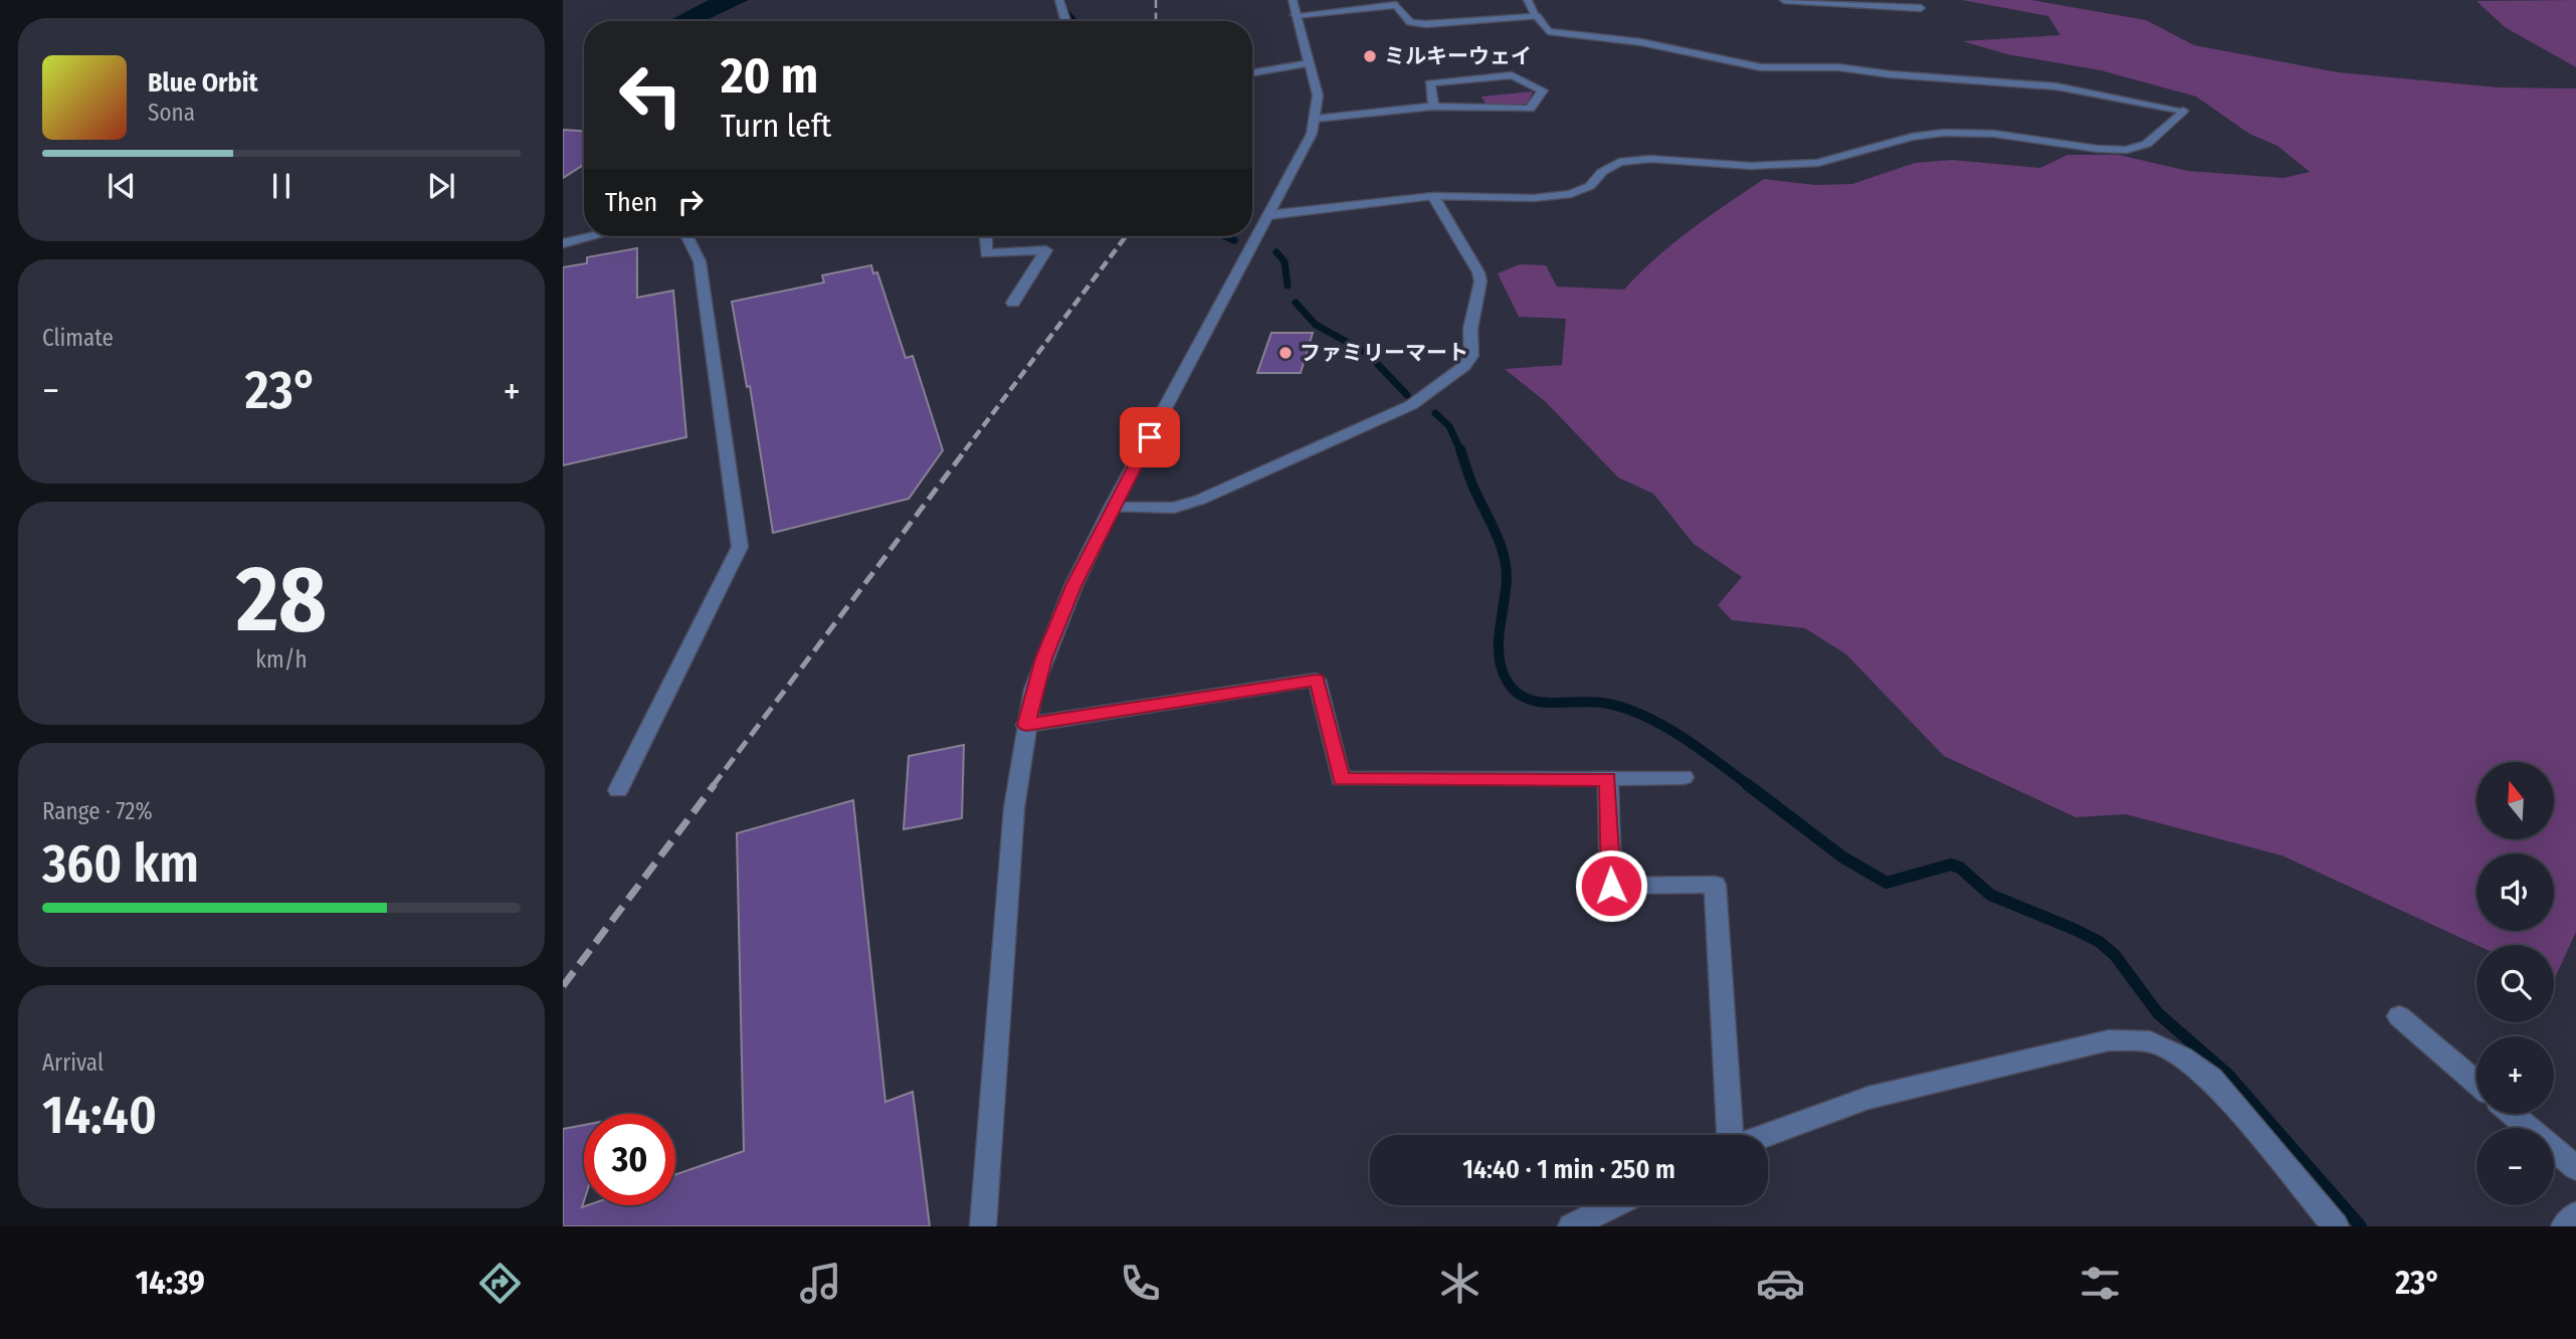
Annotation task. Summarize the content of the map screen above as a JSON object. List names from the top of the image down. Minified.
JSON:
{"places":["ミルキーウェイ","ファミリーマート"],"north":"top","page":{"turn":["20 m","Turn left"],"song":["Blue Orbit","Sona"],"then":"Then","tile":["Climate",["28","km/h"],["Range · 72%","360 km"],["Arrival","14:40"]],"heat":["−","23°","+"],"map_buttons":["+","−"],"limit":"30","trip":"14:40 · 1 min · 250 m","tabs":["14:39","23°"]}}
